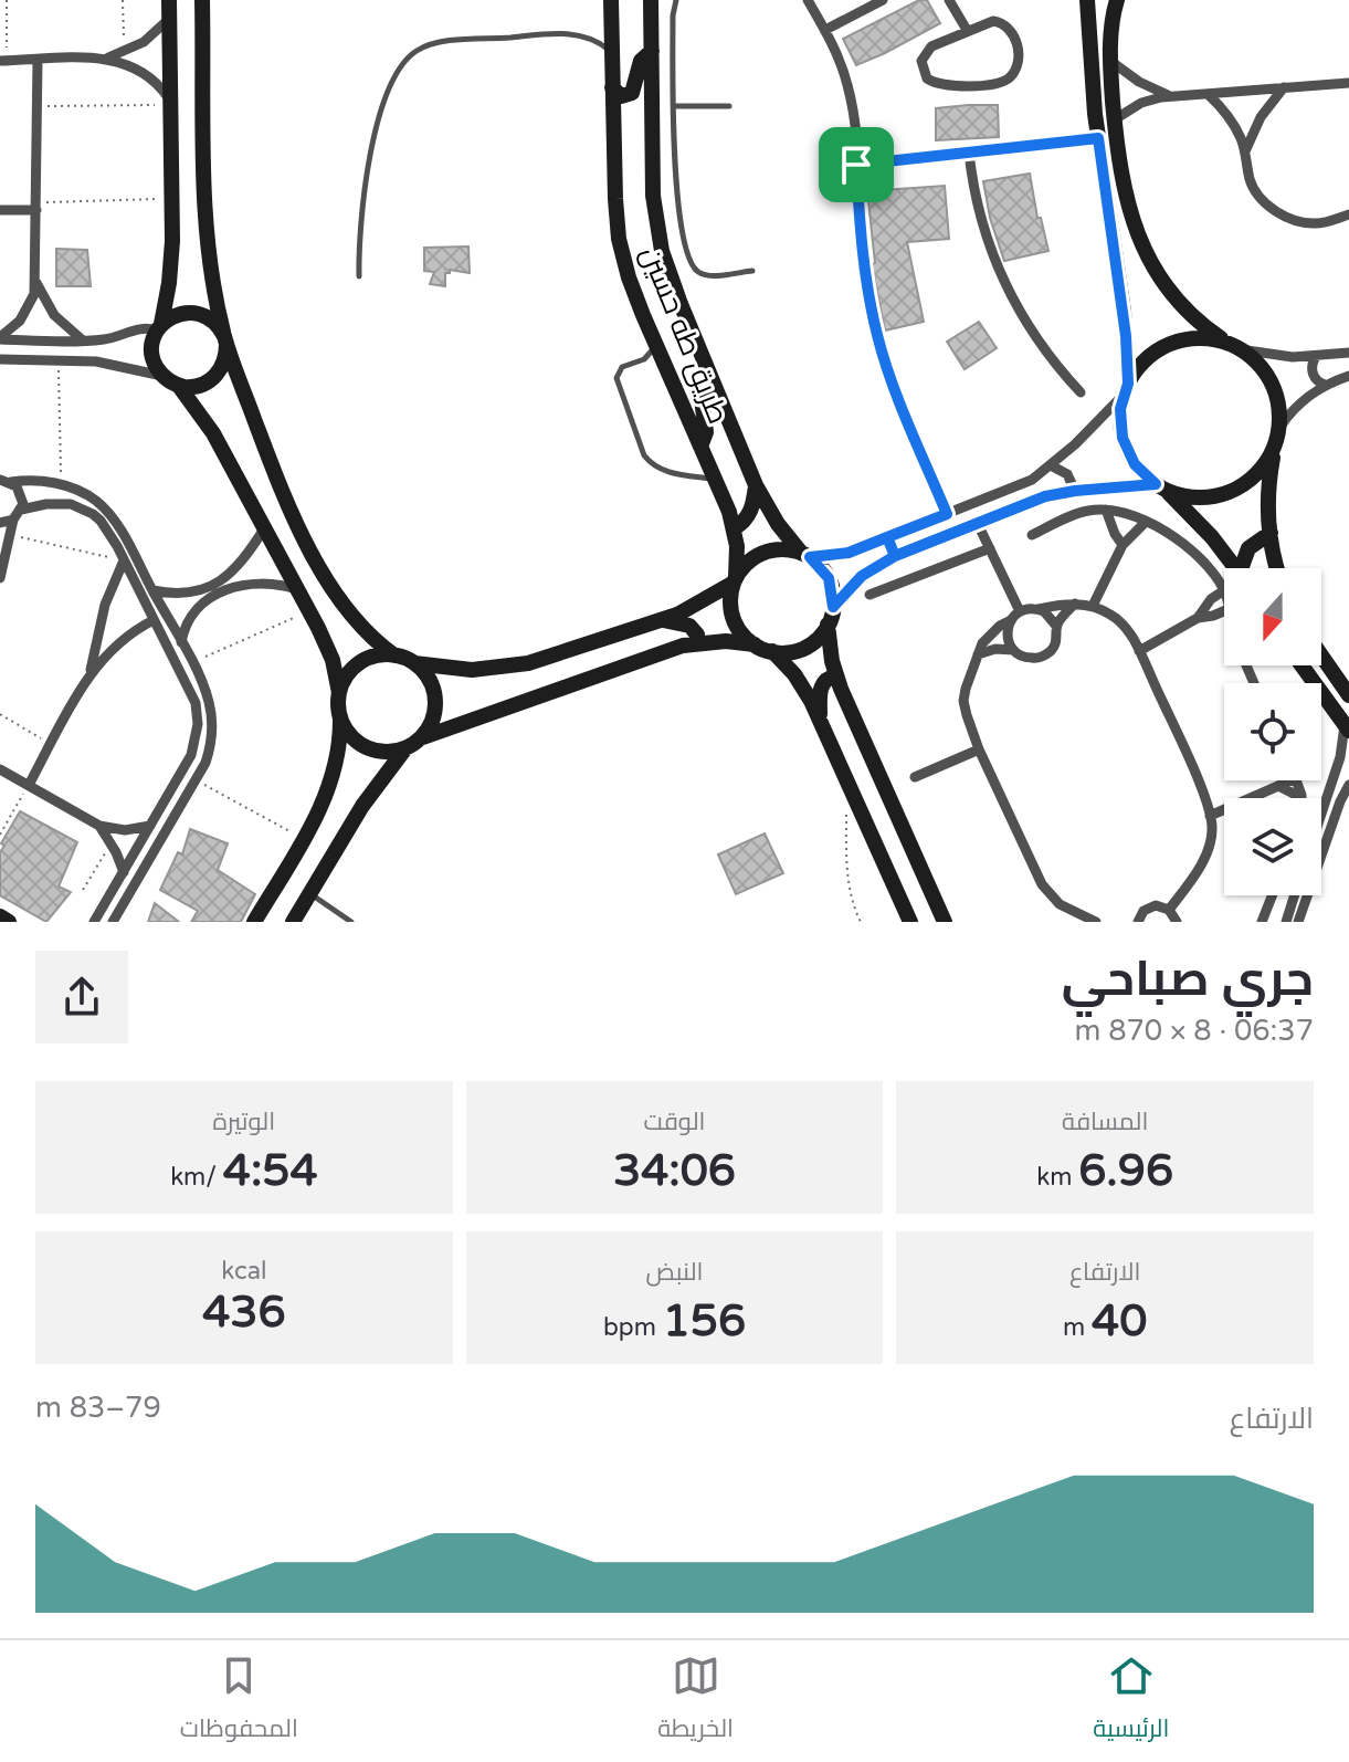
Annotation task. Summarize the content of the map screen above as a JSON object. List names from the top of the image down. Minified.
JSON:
{"streets":{"street":["طريق طه حسين"]},"north":"bottom","page":{"heading":["جري صباحي","06:37 · 8 × 870 m"],"stats":[["المسافة","6.96 km"],["الوقت","34:06"],["الوتيرة","4:54 /km"],["الارتفاع","40 m"],["النبض","156 bpm"],["kcal","436"]],"chart":["الارتفاع","79–83 m"],"tabs":["الرئيسية","الخريطة","المحفوظات"]}}
